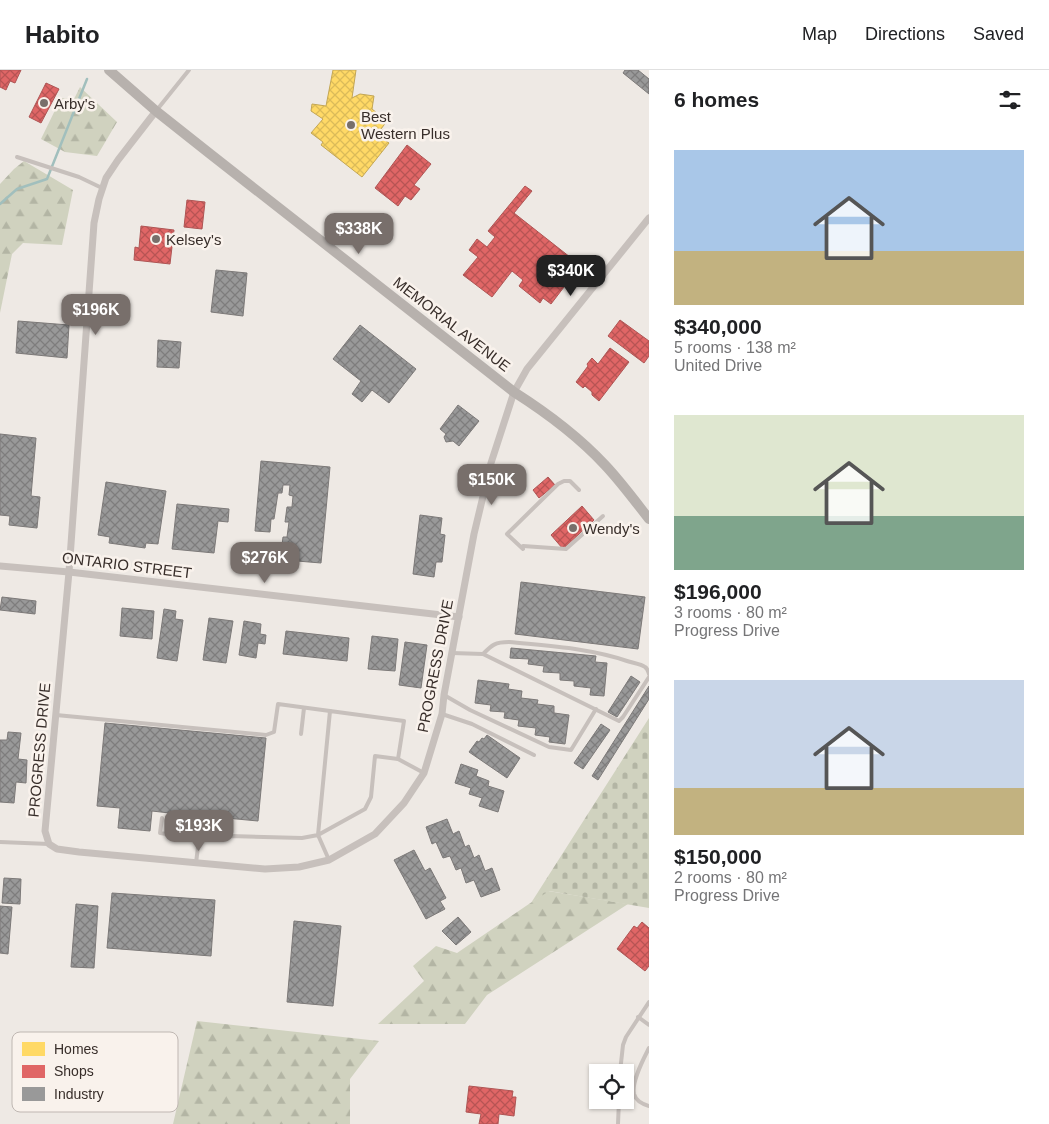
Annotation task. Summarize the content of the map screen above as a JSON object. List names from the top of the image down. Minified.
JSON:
{"streets":{"main road":["MEMORIAL AVENUE"],"street":["ONTARIO STREET","PROGRESS DRIVE"]},"crossings":[["MEMORIAL AVENUE","PROGRESS DRIVE"],["ONTARIO STREET","PROGRESS DRIVE"]],"places":["Arby's","Best Western Plus","Kelsey's","Wendy's"],"legend":["Homes","Shops","Industry"],"page":{"header":"Habito","nav":["Map","Directions","Saved"],"heading":"6 homes","list":[{"name":"$340,000","note":"5 rooms · 138 m² · United Drive"},{"name":"$196,000","note":"3 rooms · 80 m² · Progress Drive"},{"name":"$150,000","note":"2 rooms · 80 m² · Progress Drive"}],"price":["$338K","$340K","$196K","$150K","$276K","$193K"]}}
